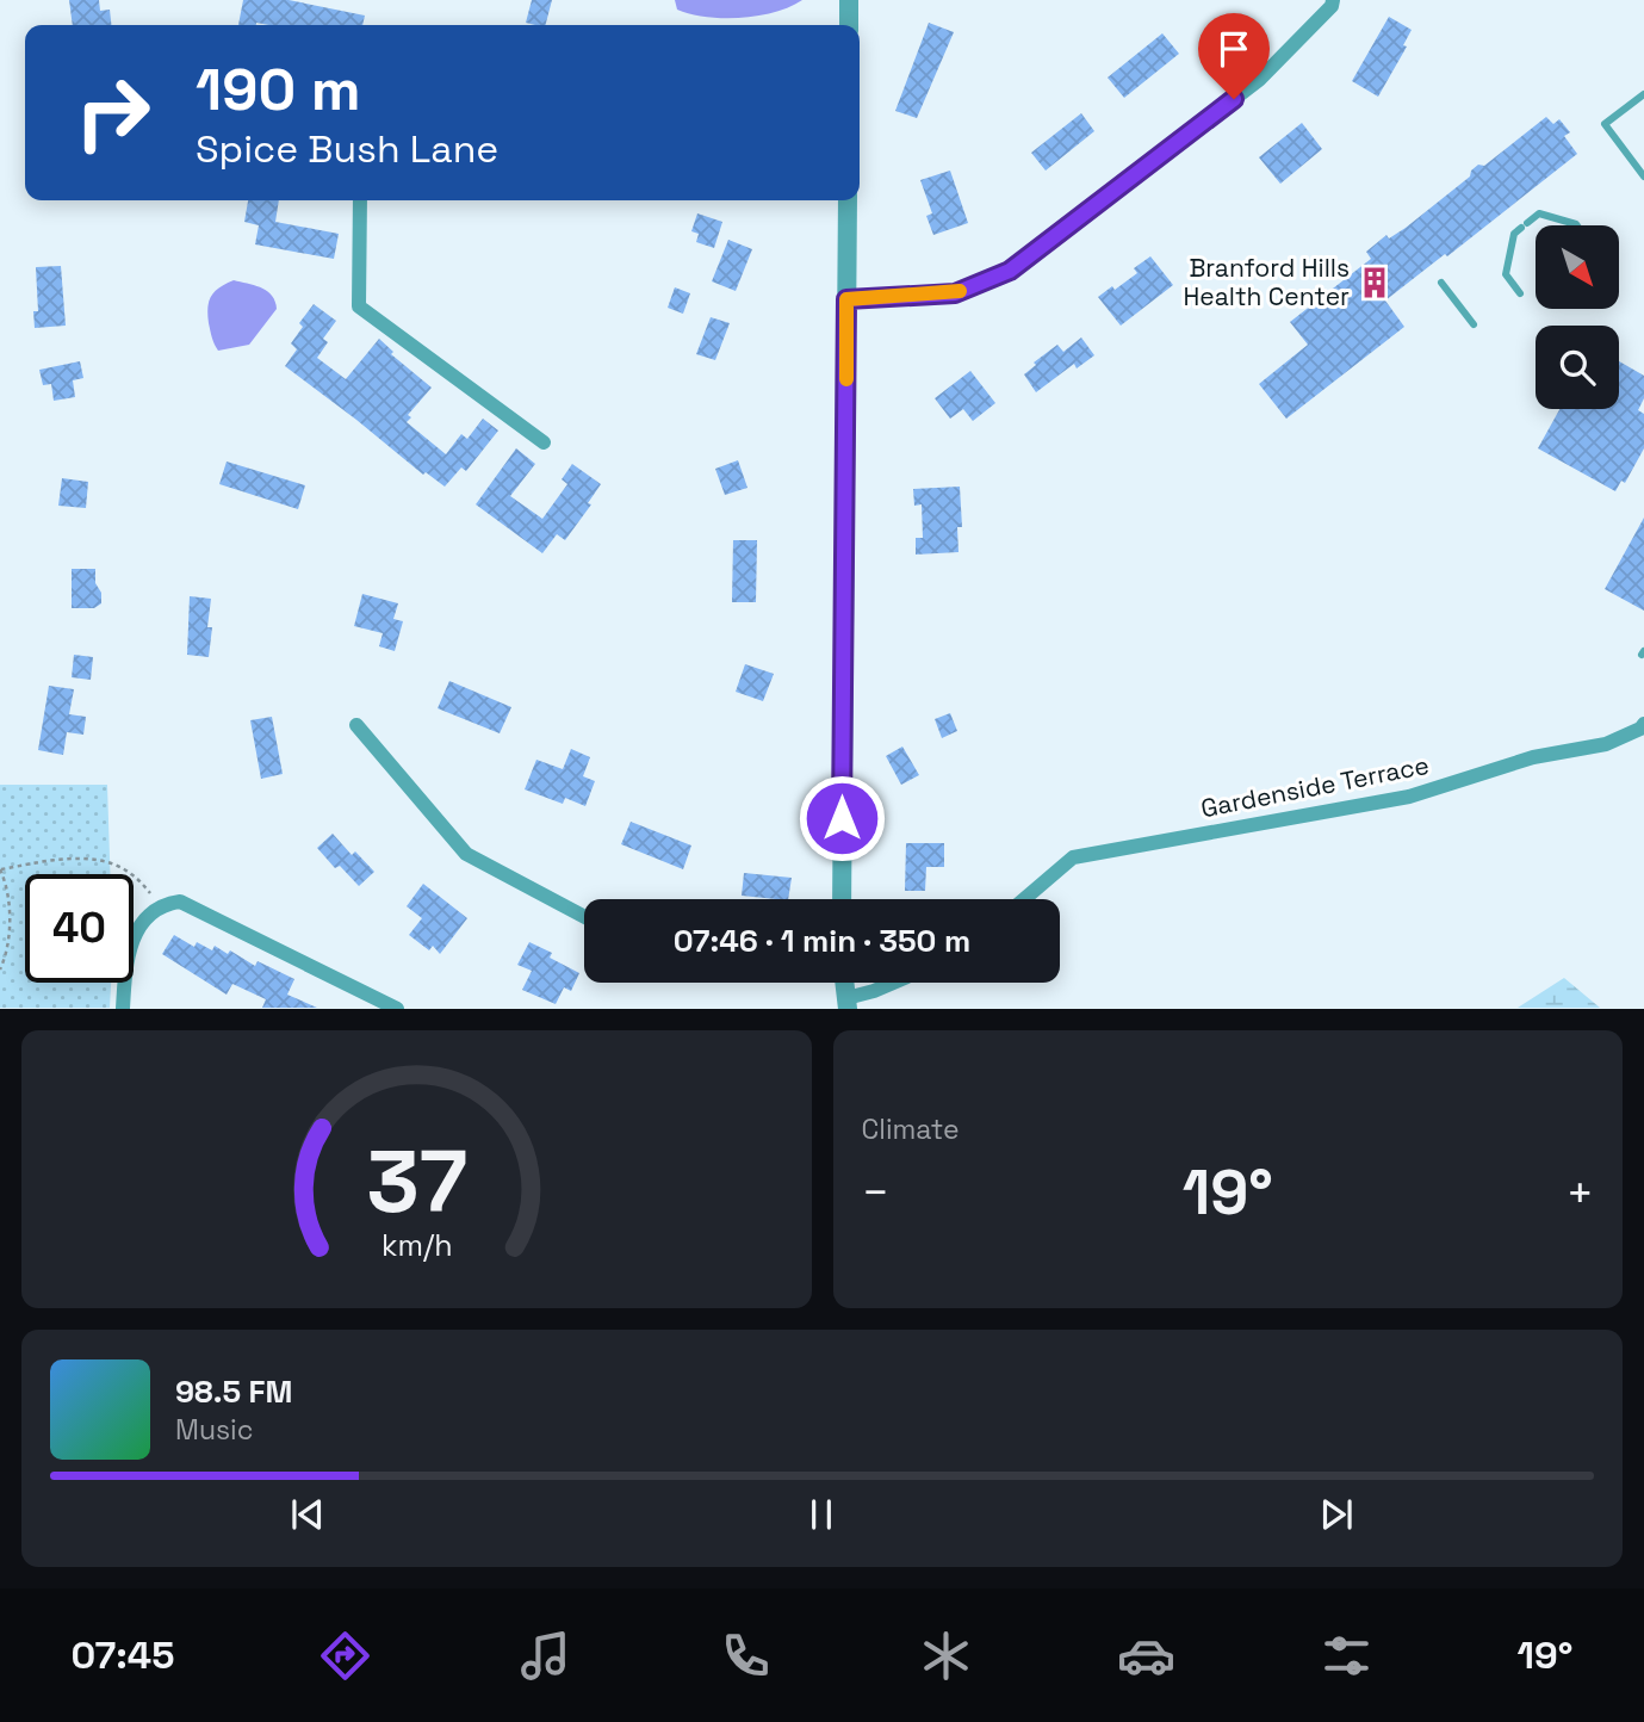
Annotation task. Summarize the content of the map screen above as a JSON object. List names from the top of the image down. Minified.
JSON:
{"streets":{"street":["Gardenside Terrace"]},"places":{"building":["Branford Hills Health Center"]},"north":"bottom right","page":{"turn":["190 m","Spice Bush Lane"],"limit":"40","trip":"07:46 · 1 min · 350 m","tile":"Climate","heat":["−","19°","+"],"song":["98.5 FM","Music"],"tabs":["07:45","19°"],"gauge":["37","km/h"]}}
